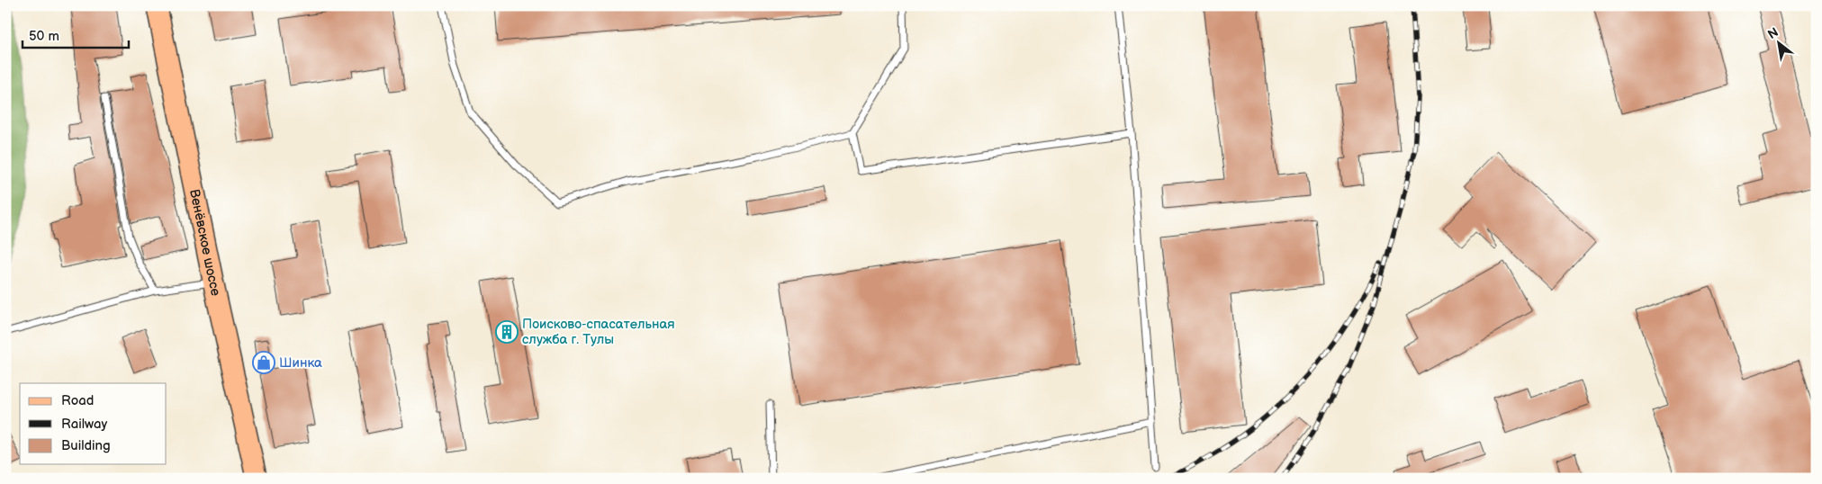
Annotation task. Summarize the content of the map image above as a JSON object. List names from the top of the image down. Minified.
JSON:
{"streets":{"main road":["Венёвское шоссе"]},"places":{"building":["Поисково-спасательная служба г. Тулы"],"shop":["Шинка"]},"legend":["Road","Railway","Building"],"scale_bar":"50 m","north":"top left"}
